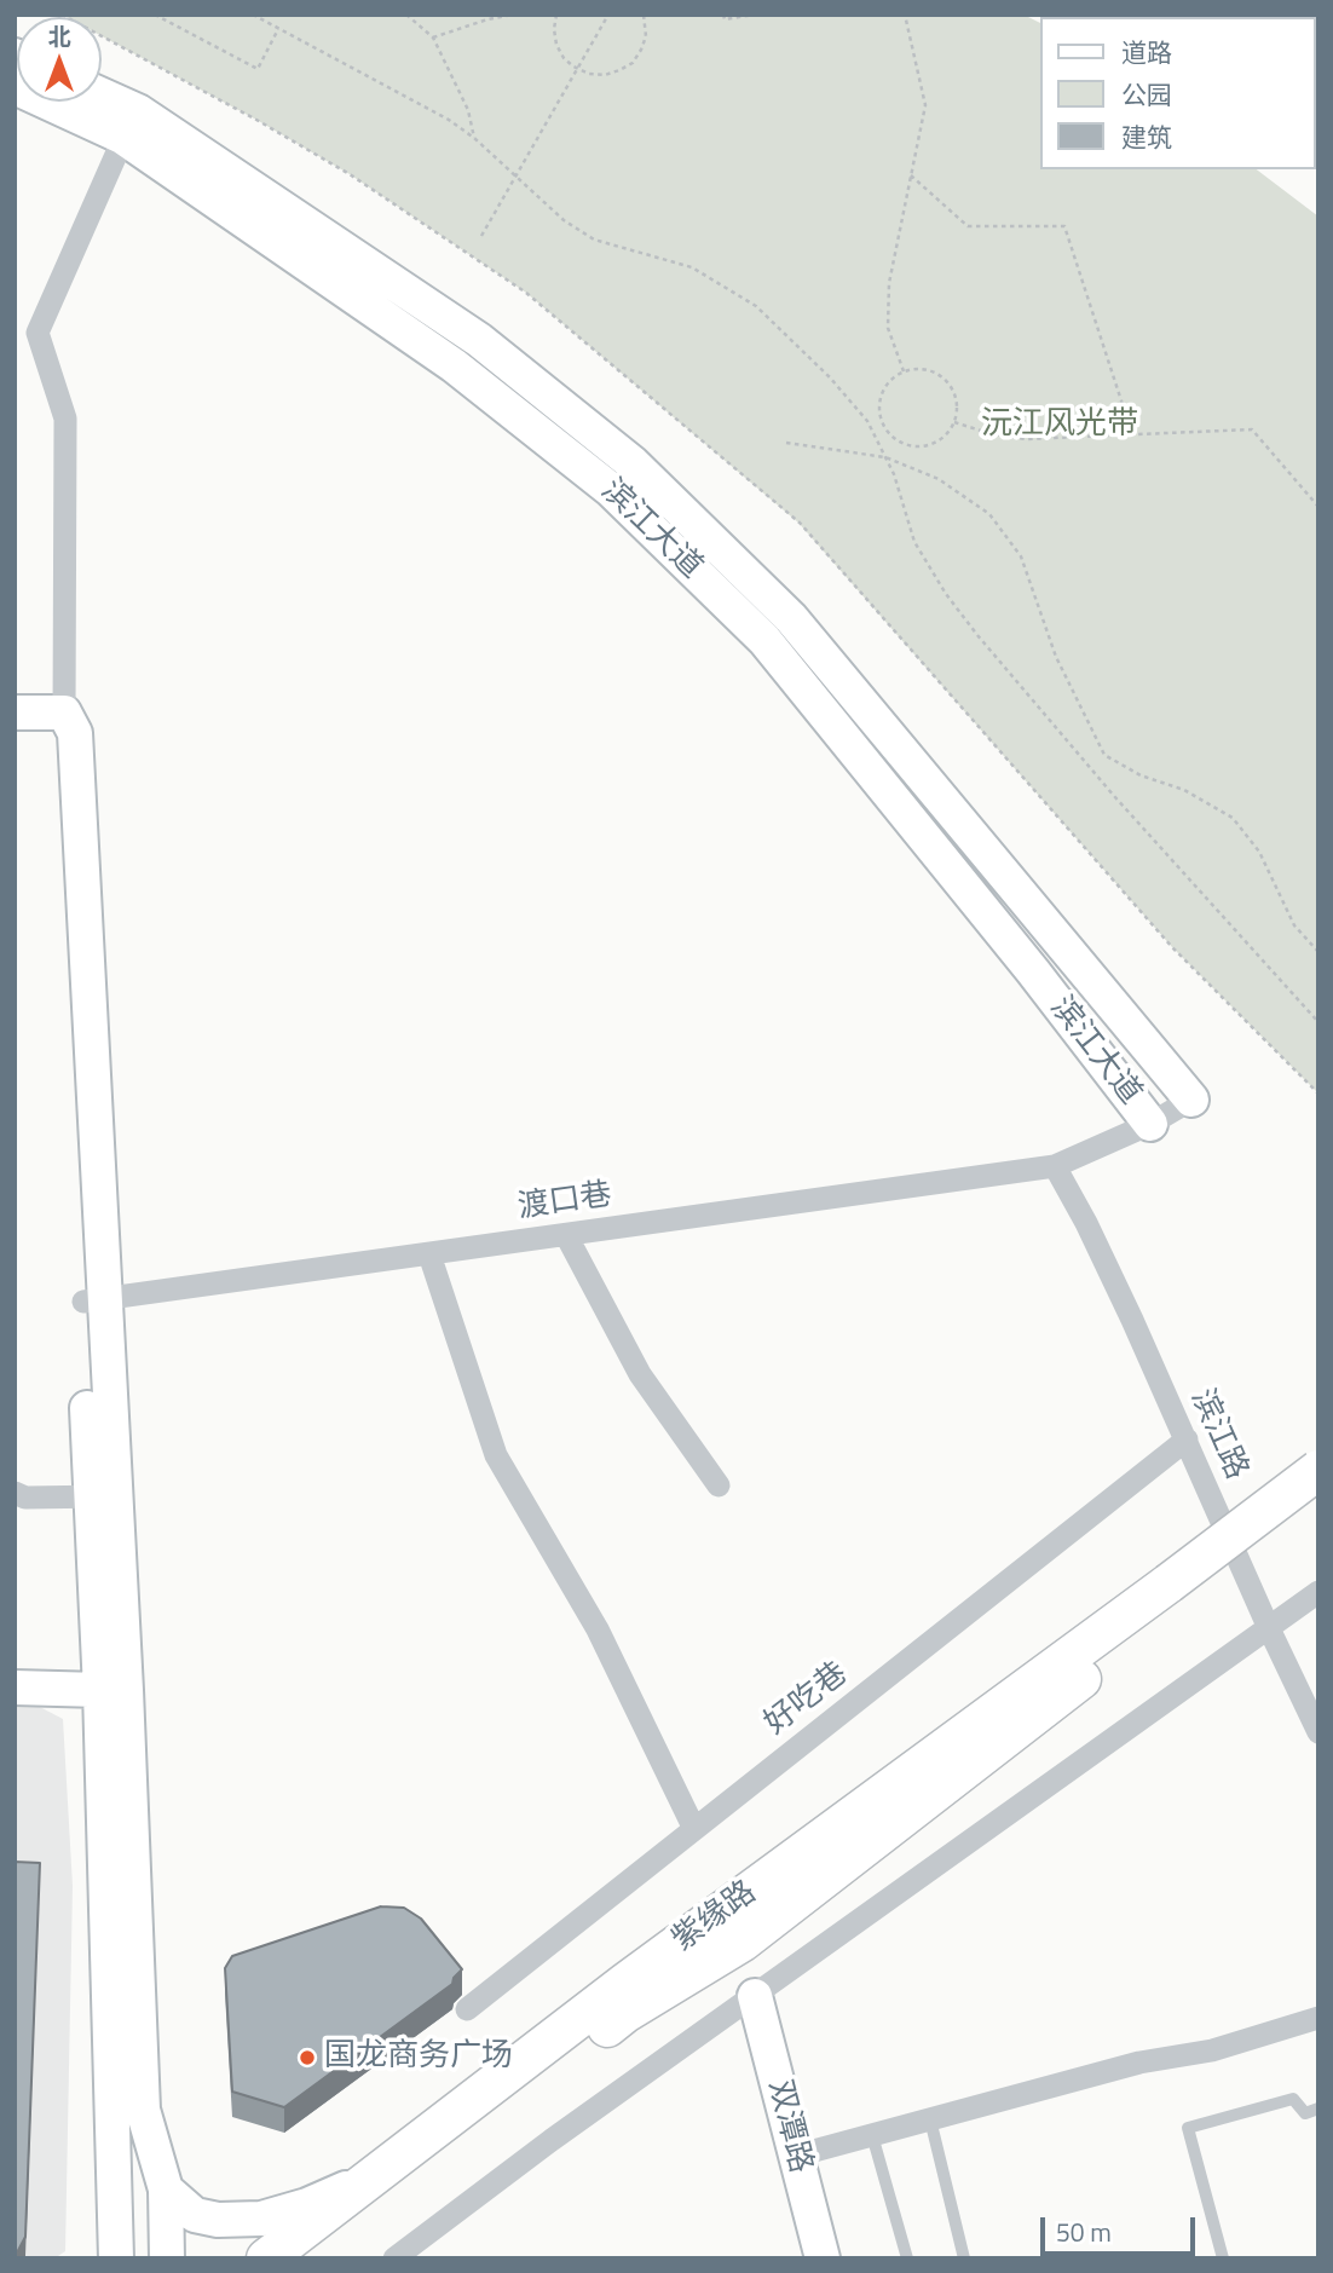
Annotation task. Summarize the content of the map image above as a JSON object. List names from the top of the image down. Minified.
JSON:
{"streets":{"main road":["紫缘路"],"street":["滨江大道","渡口巷","滨江路","好吃巷","双潭路"]},"crossings":[["滨江大道","渡口巷"],["渡口巷","滨江路"],["滨江路","好吃巷"]],"parks":["沅江风光带"],"places":["国龙商务广场"],"legend":["道路","公园","建筑"],"scale_bar":"50 m","north":"top"}
